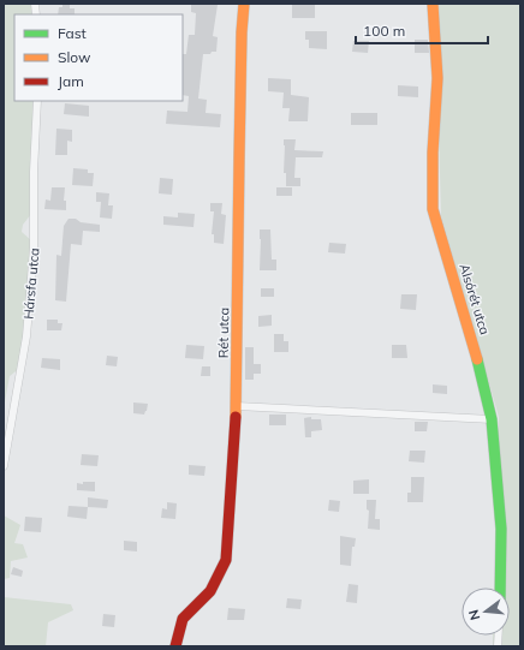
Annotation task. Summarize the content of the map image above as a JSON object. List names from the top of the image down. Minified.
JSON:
{"streets":{"street":["Hársfa utca","Alsórét utca","Rét utca"]},"legend":["Fast","Slow","Jam"],"scale_bar":"100 m","north":"left"}
